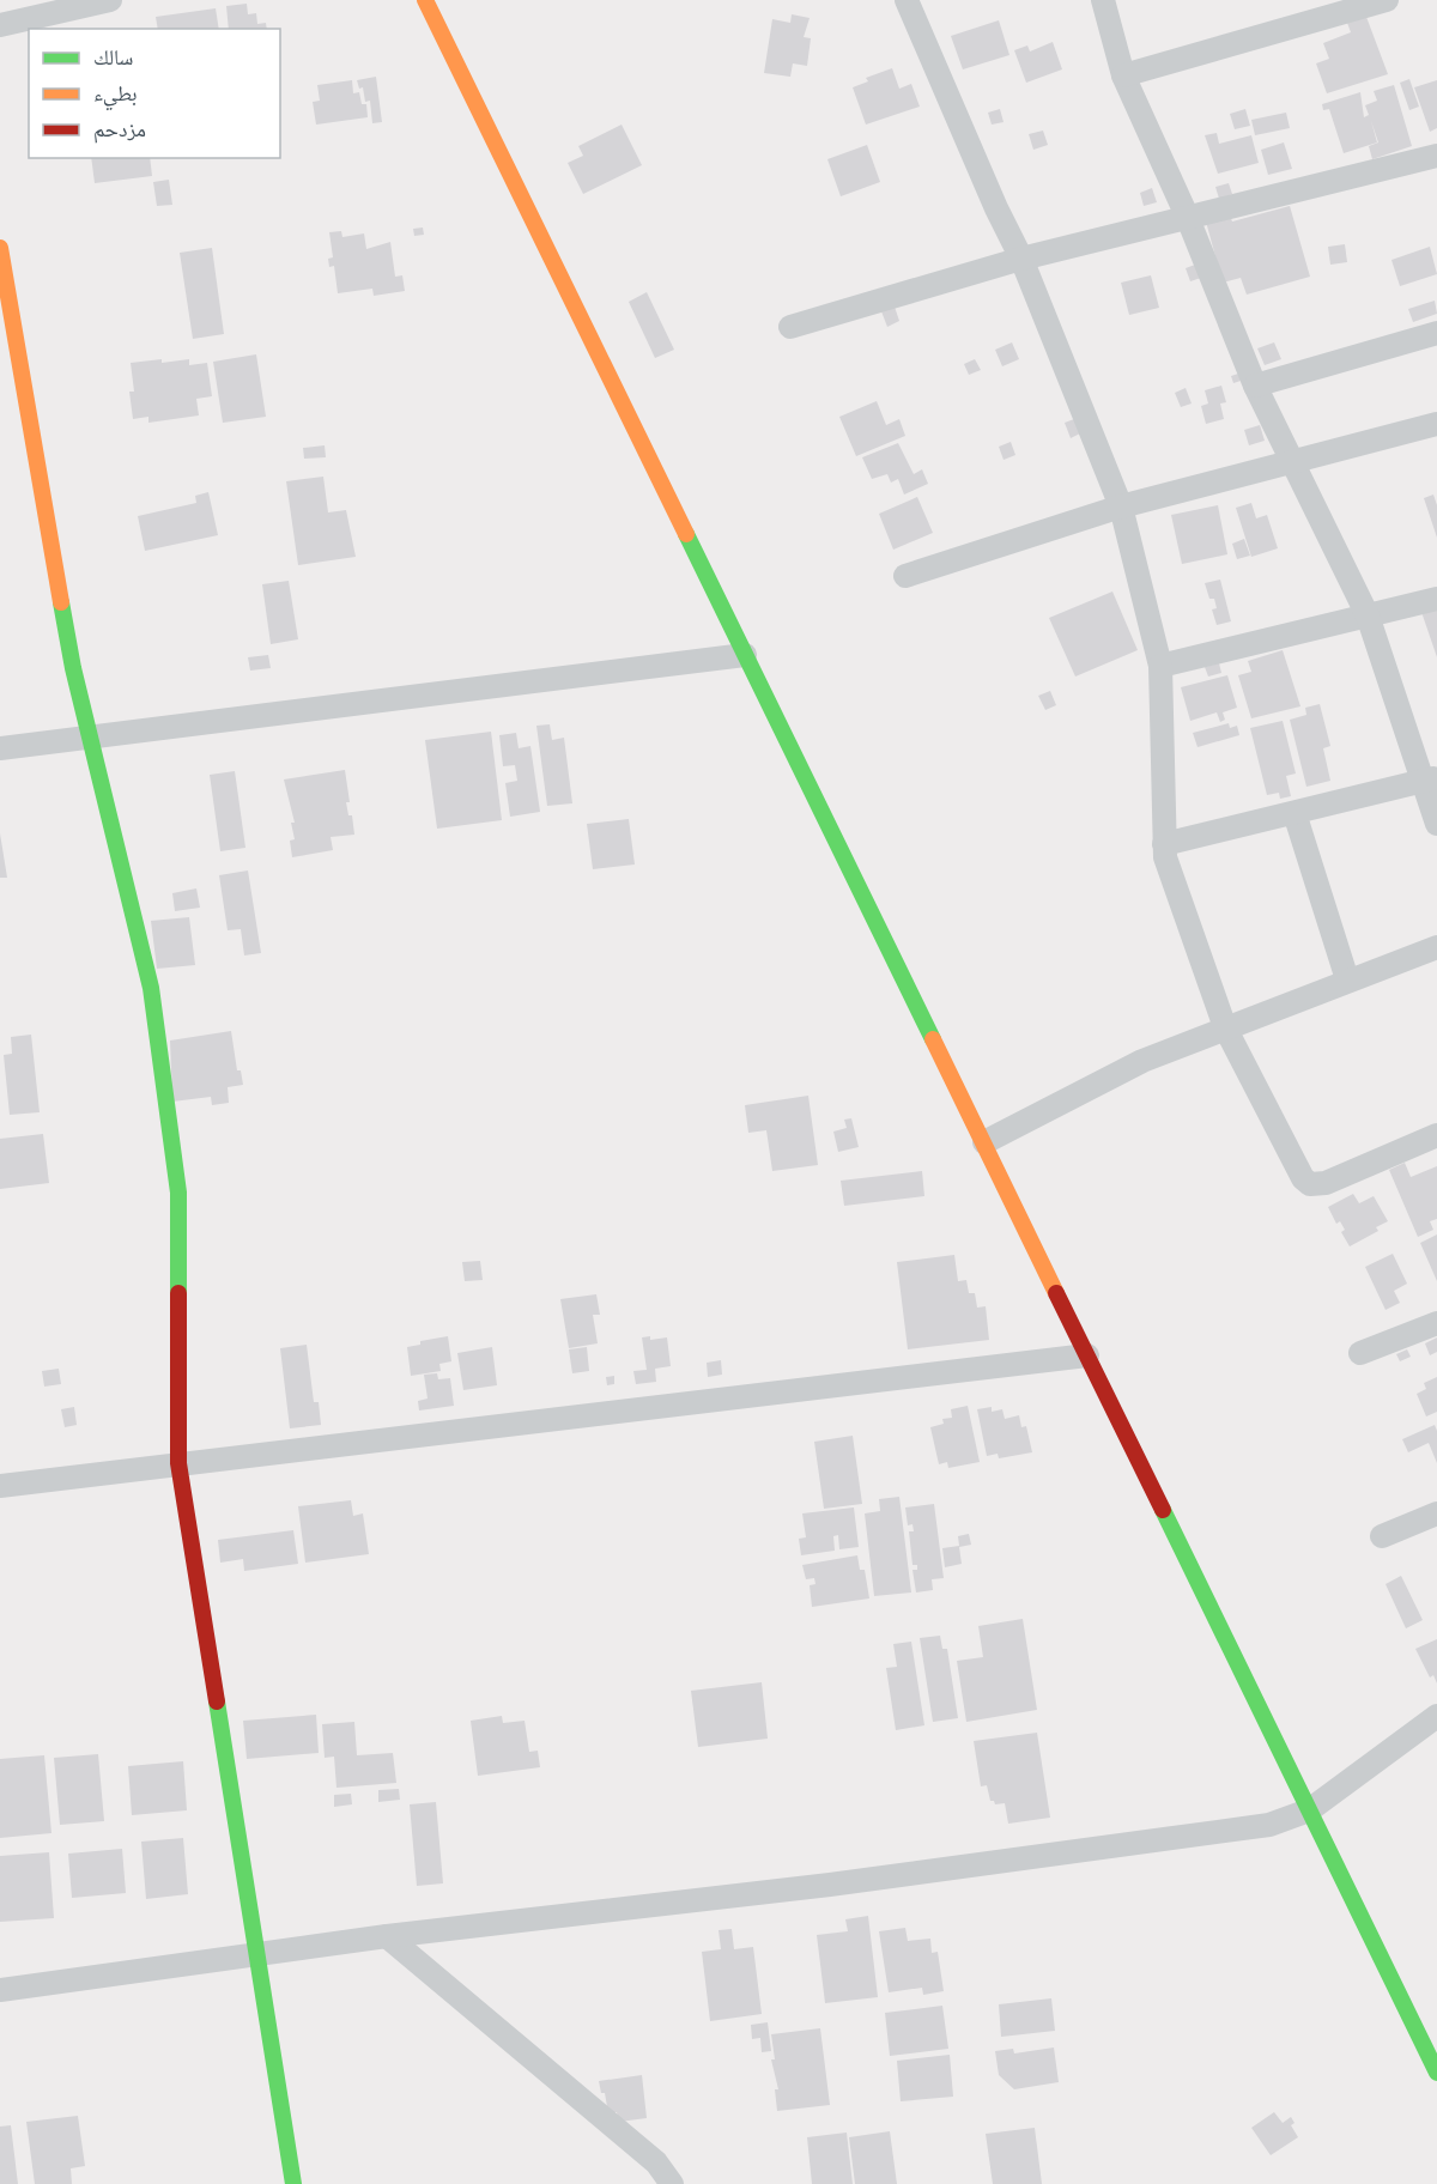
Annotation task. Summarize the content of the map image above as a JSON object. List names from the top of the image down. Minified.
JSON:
{"legend":["سالك","بطيء","مزدحم"]}
